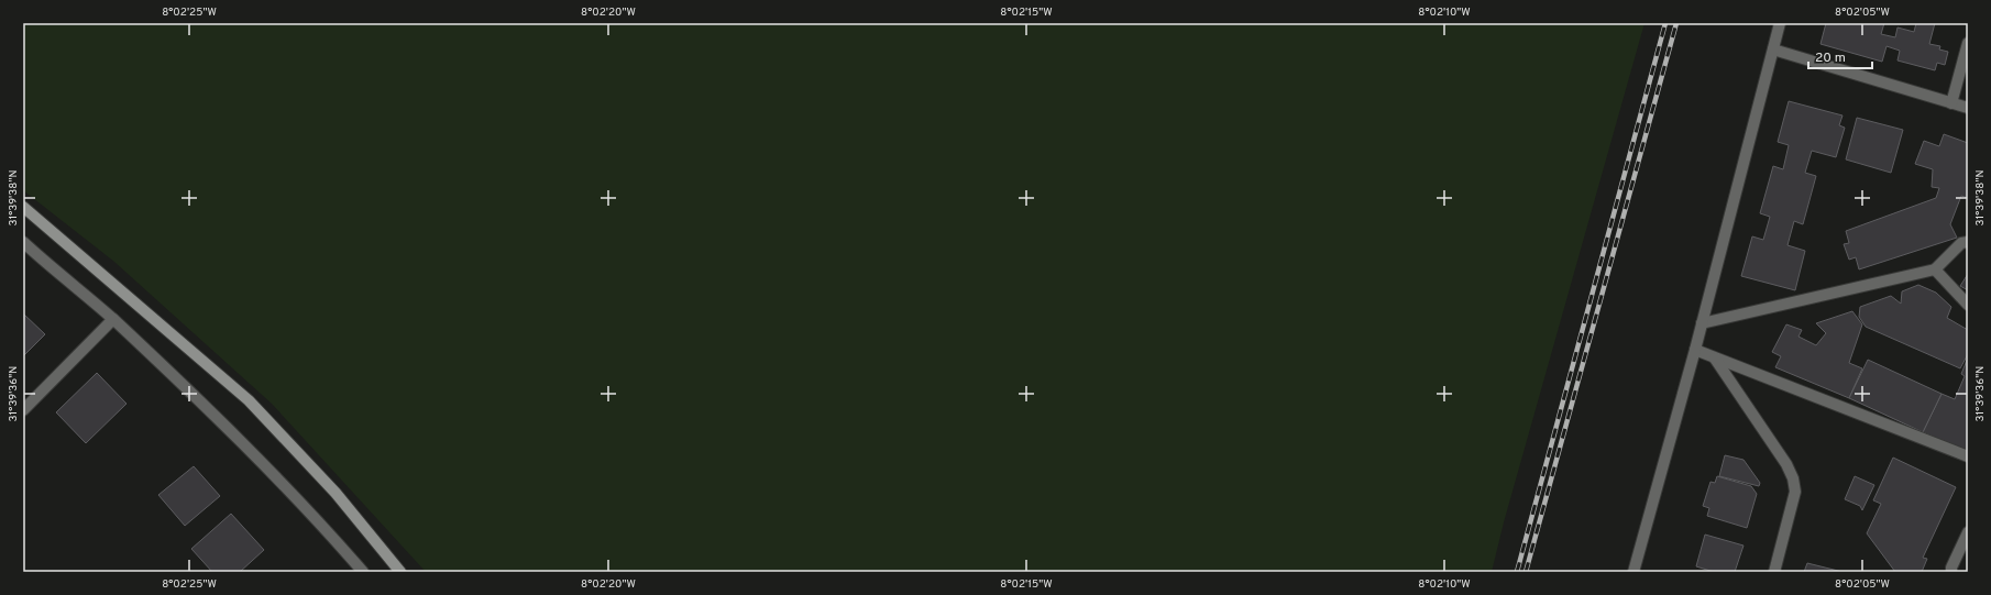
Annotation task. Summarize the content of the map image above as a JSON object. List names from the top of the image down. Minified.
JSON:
{"scale_bar":"20 m","coordinates":["8°02'25\"W","8°02'20\"W","8°02'15\"W","8°02'10\"W","8°02'05\"W","31°39'38\"N","31°39'36\"N"]}
